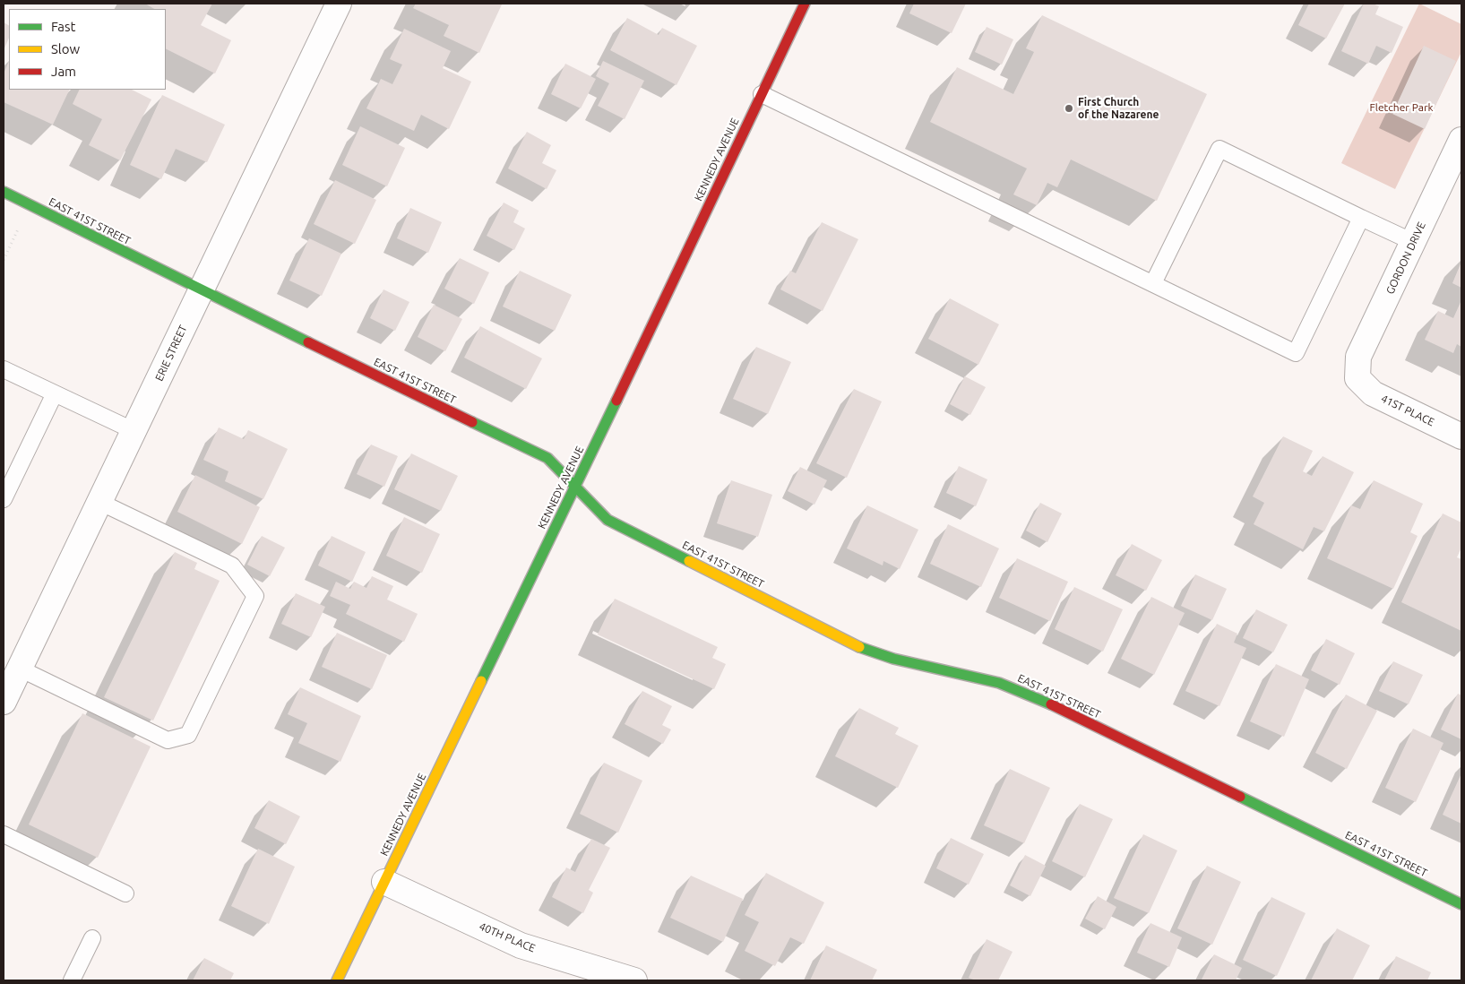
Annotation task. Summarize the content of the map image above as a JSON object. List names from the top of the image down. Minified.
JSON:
{"streets":{"street":["KENNEDY AVENUE","EAST 41ST STREET","GORDON DRIVE","ERIE STREET","41ST PLACE","40TH PLACE"]},"crossings":[["KENNEDY AVENUE","EAST 41ST STREET"],["KENNEDY AVENUE","40TH PLACE"],["EAST 41ST STREET","ERIE STREET"],["GORDON DRIVE","41ST PLACE"]],"parks":["Fletcher Park"],"places":["First Church of the Nazarene"],"legend":["Fast","Slow","Jam"]}
